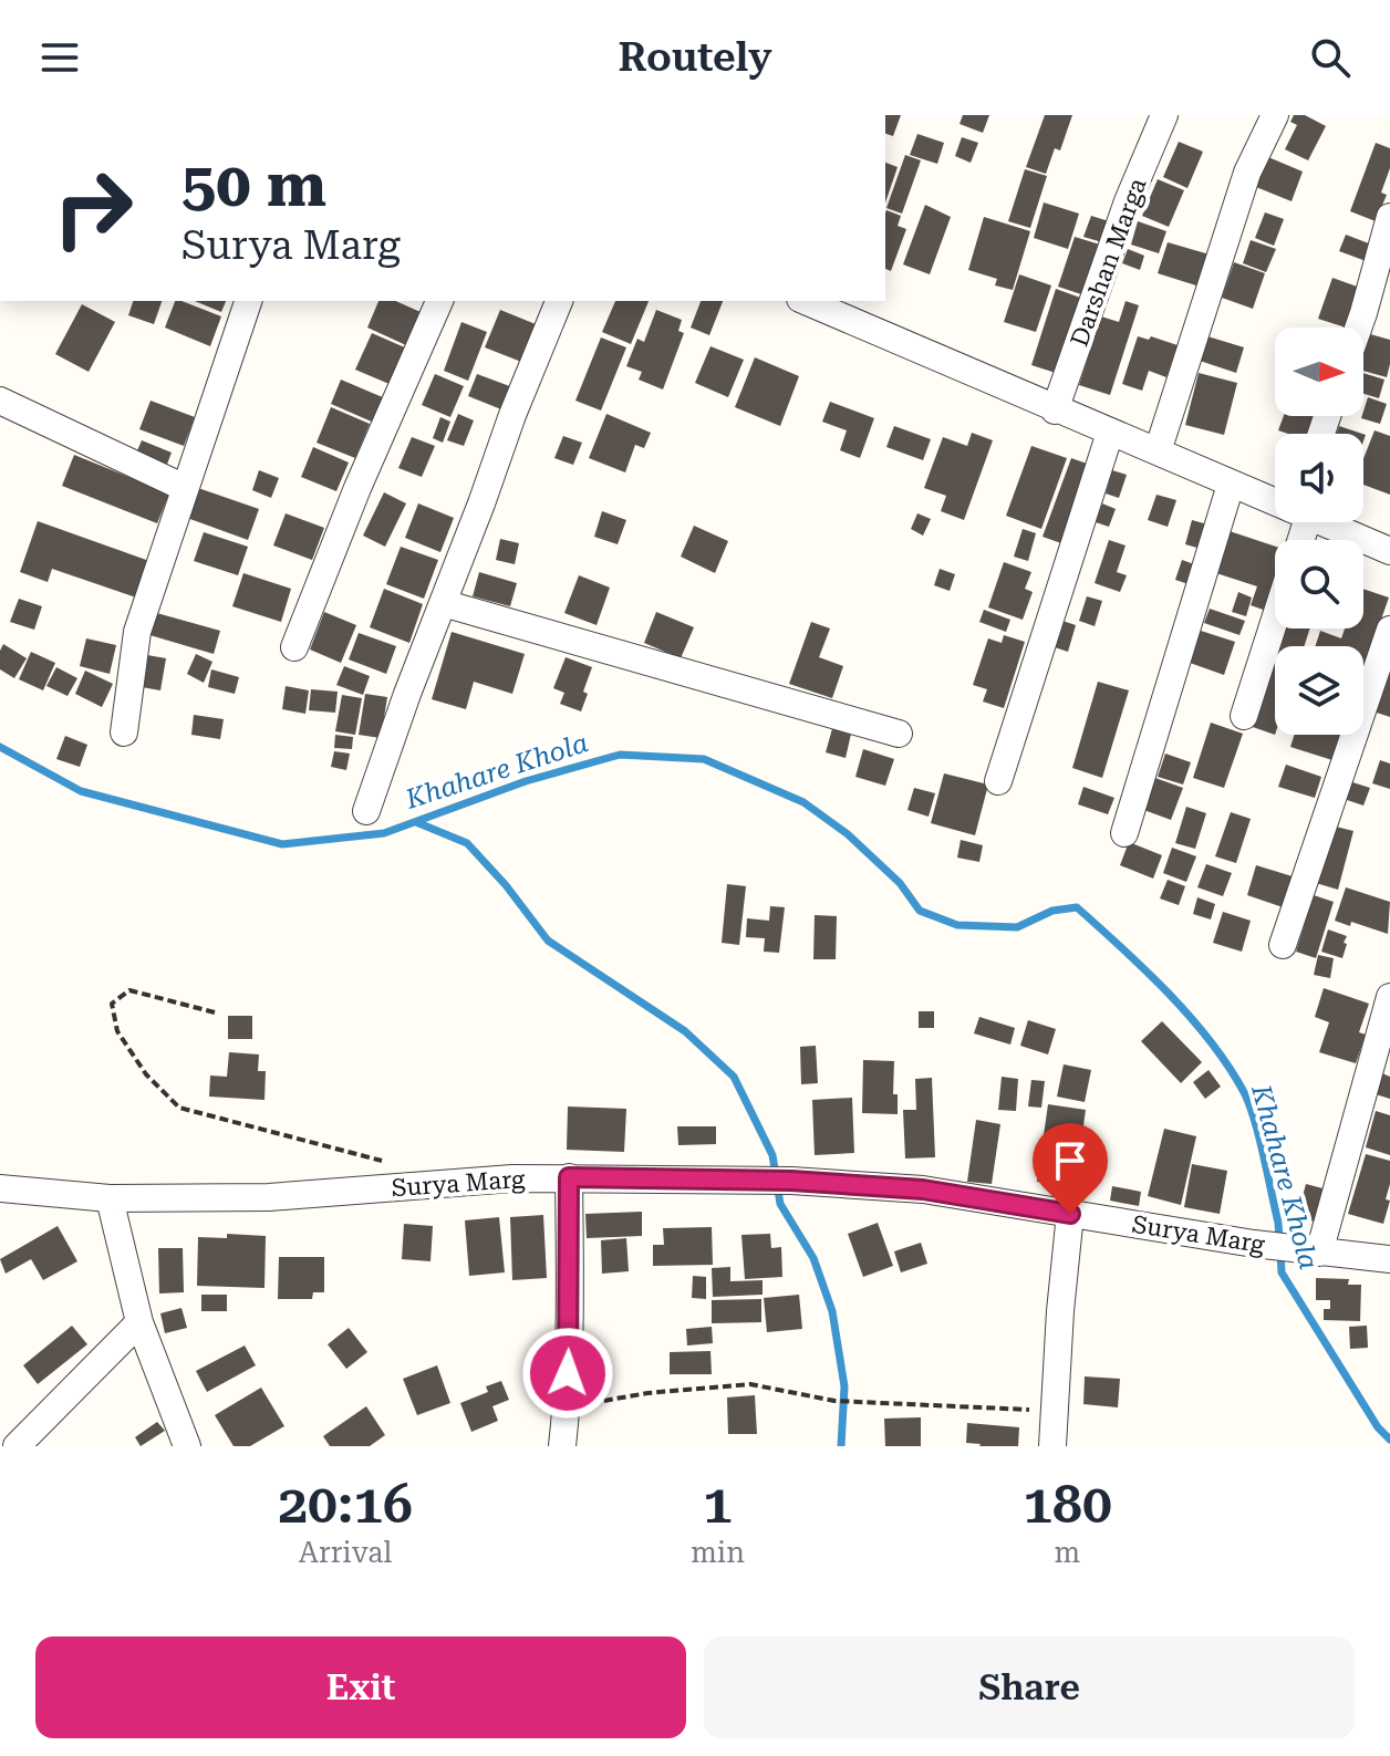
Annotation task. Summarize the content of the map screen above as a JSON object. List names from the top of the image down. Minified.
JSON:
{"streets":{"street":["Darshan Marga","Surya Marg"]},"water":["Khahare Khola"],"north":"right","page":{"header":"Routely","turn":["50 m","Surya Marg"],"eta":["20:16","Arrival","1","min","180","m"],"buttons":["Exit","Share"]}}
